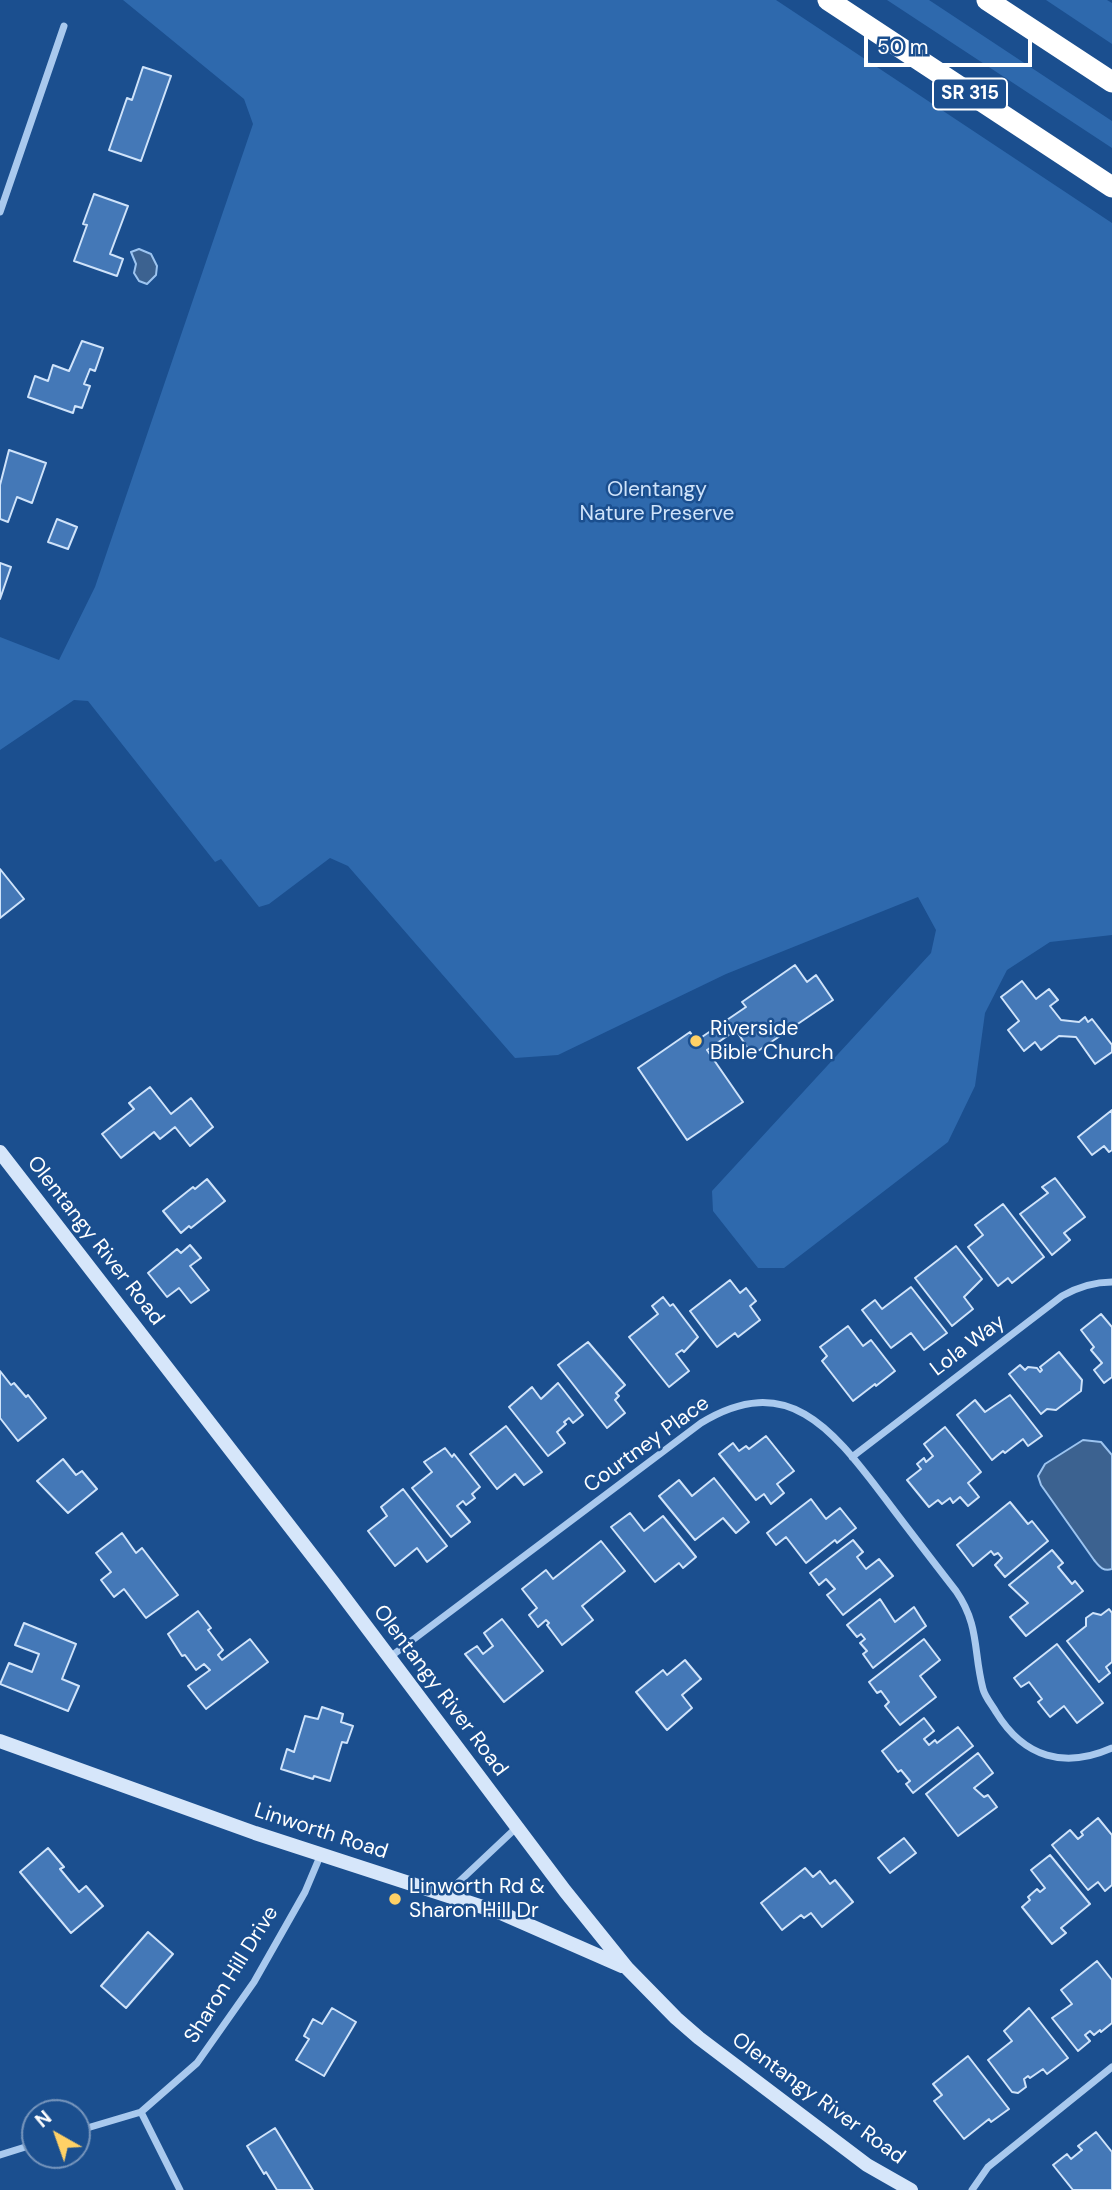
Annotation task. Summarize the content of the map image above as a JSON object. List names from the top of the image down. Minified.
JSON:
{"streets":{"highway":["SR 315"],"main road":["Olentangy River Road","Linworth Road"],"street":["Lola Way","Courtney Place","Sharon Hill Drive"]},"crossings":[["Olentangy River Road","Courtney Place"],["Olentangy River Road","Linworth Road"],["Lola Way","Courtney Place"],["Linworth Road","Sharon Hill Drive"]],"parks":["Olentangy Nature Preserve"],"places":["Riverside Bible Church","Linworth Rd & Sharon Hill Dr"],"scale_bar":"50 m","north":"top left"}
